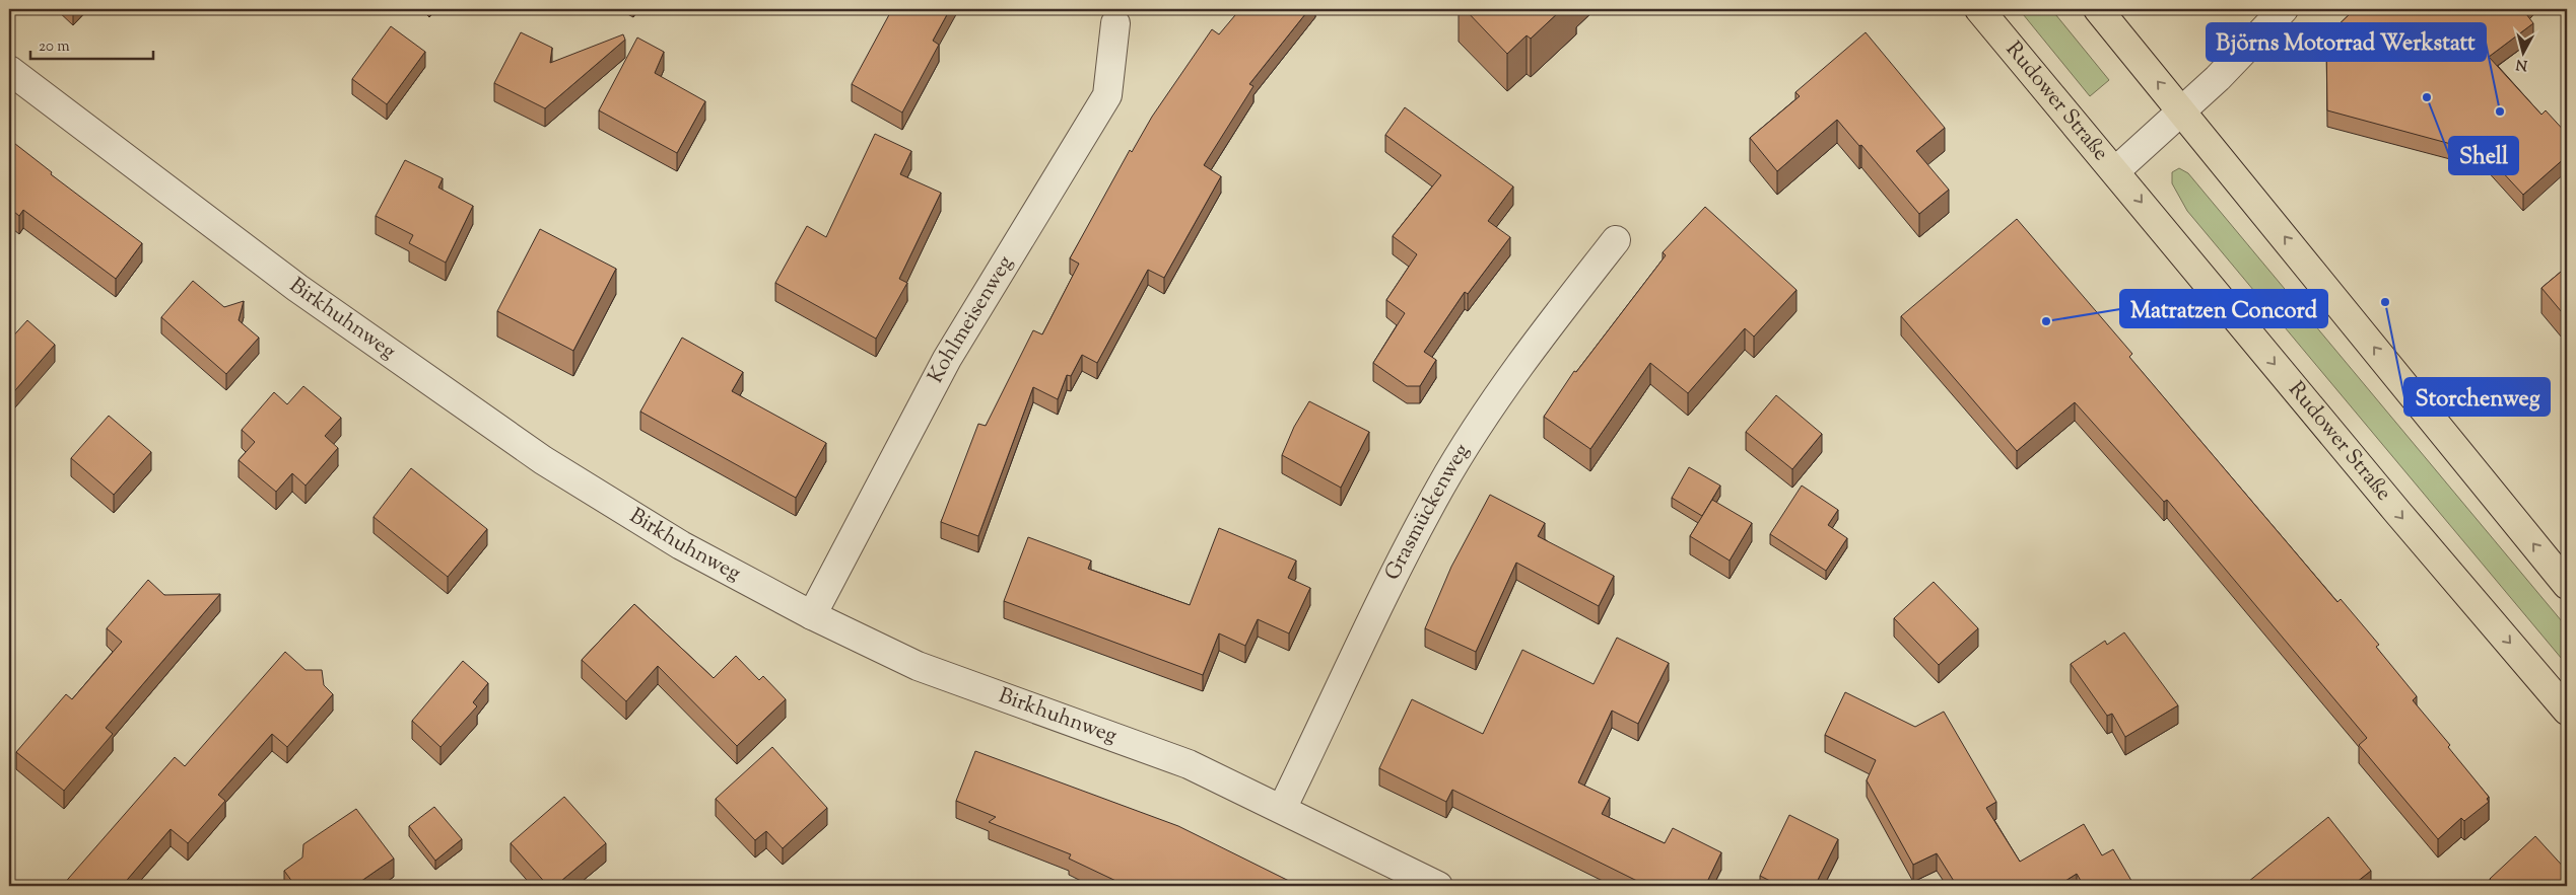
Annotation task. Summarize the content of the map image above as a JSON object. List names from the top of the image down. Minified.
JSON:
{"streets":{"main road":["Rudower Straße"],"street":["Birkhuhnweg","Kohlmeisenweg","Grasmückenweg"]},"crossings":[["Birkhuhnweg","Kohlmeisenweg"],["Birkhuhnweg","Grasmückenweg"]],"places":["Shell","Björns Motorrad Werkstatt","Storchenweg","Matratzen Concord"],"scale_bar":"20 m","north":"bottom"}
